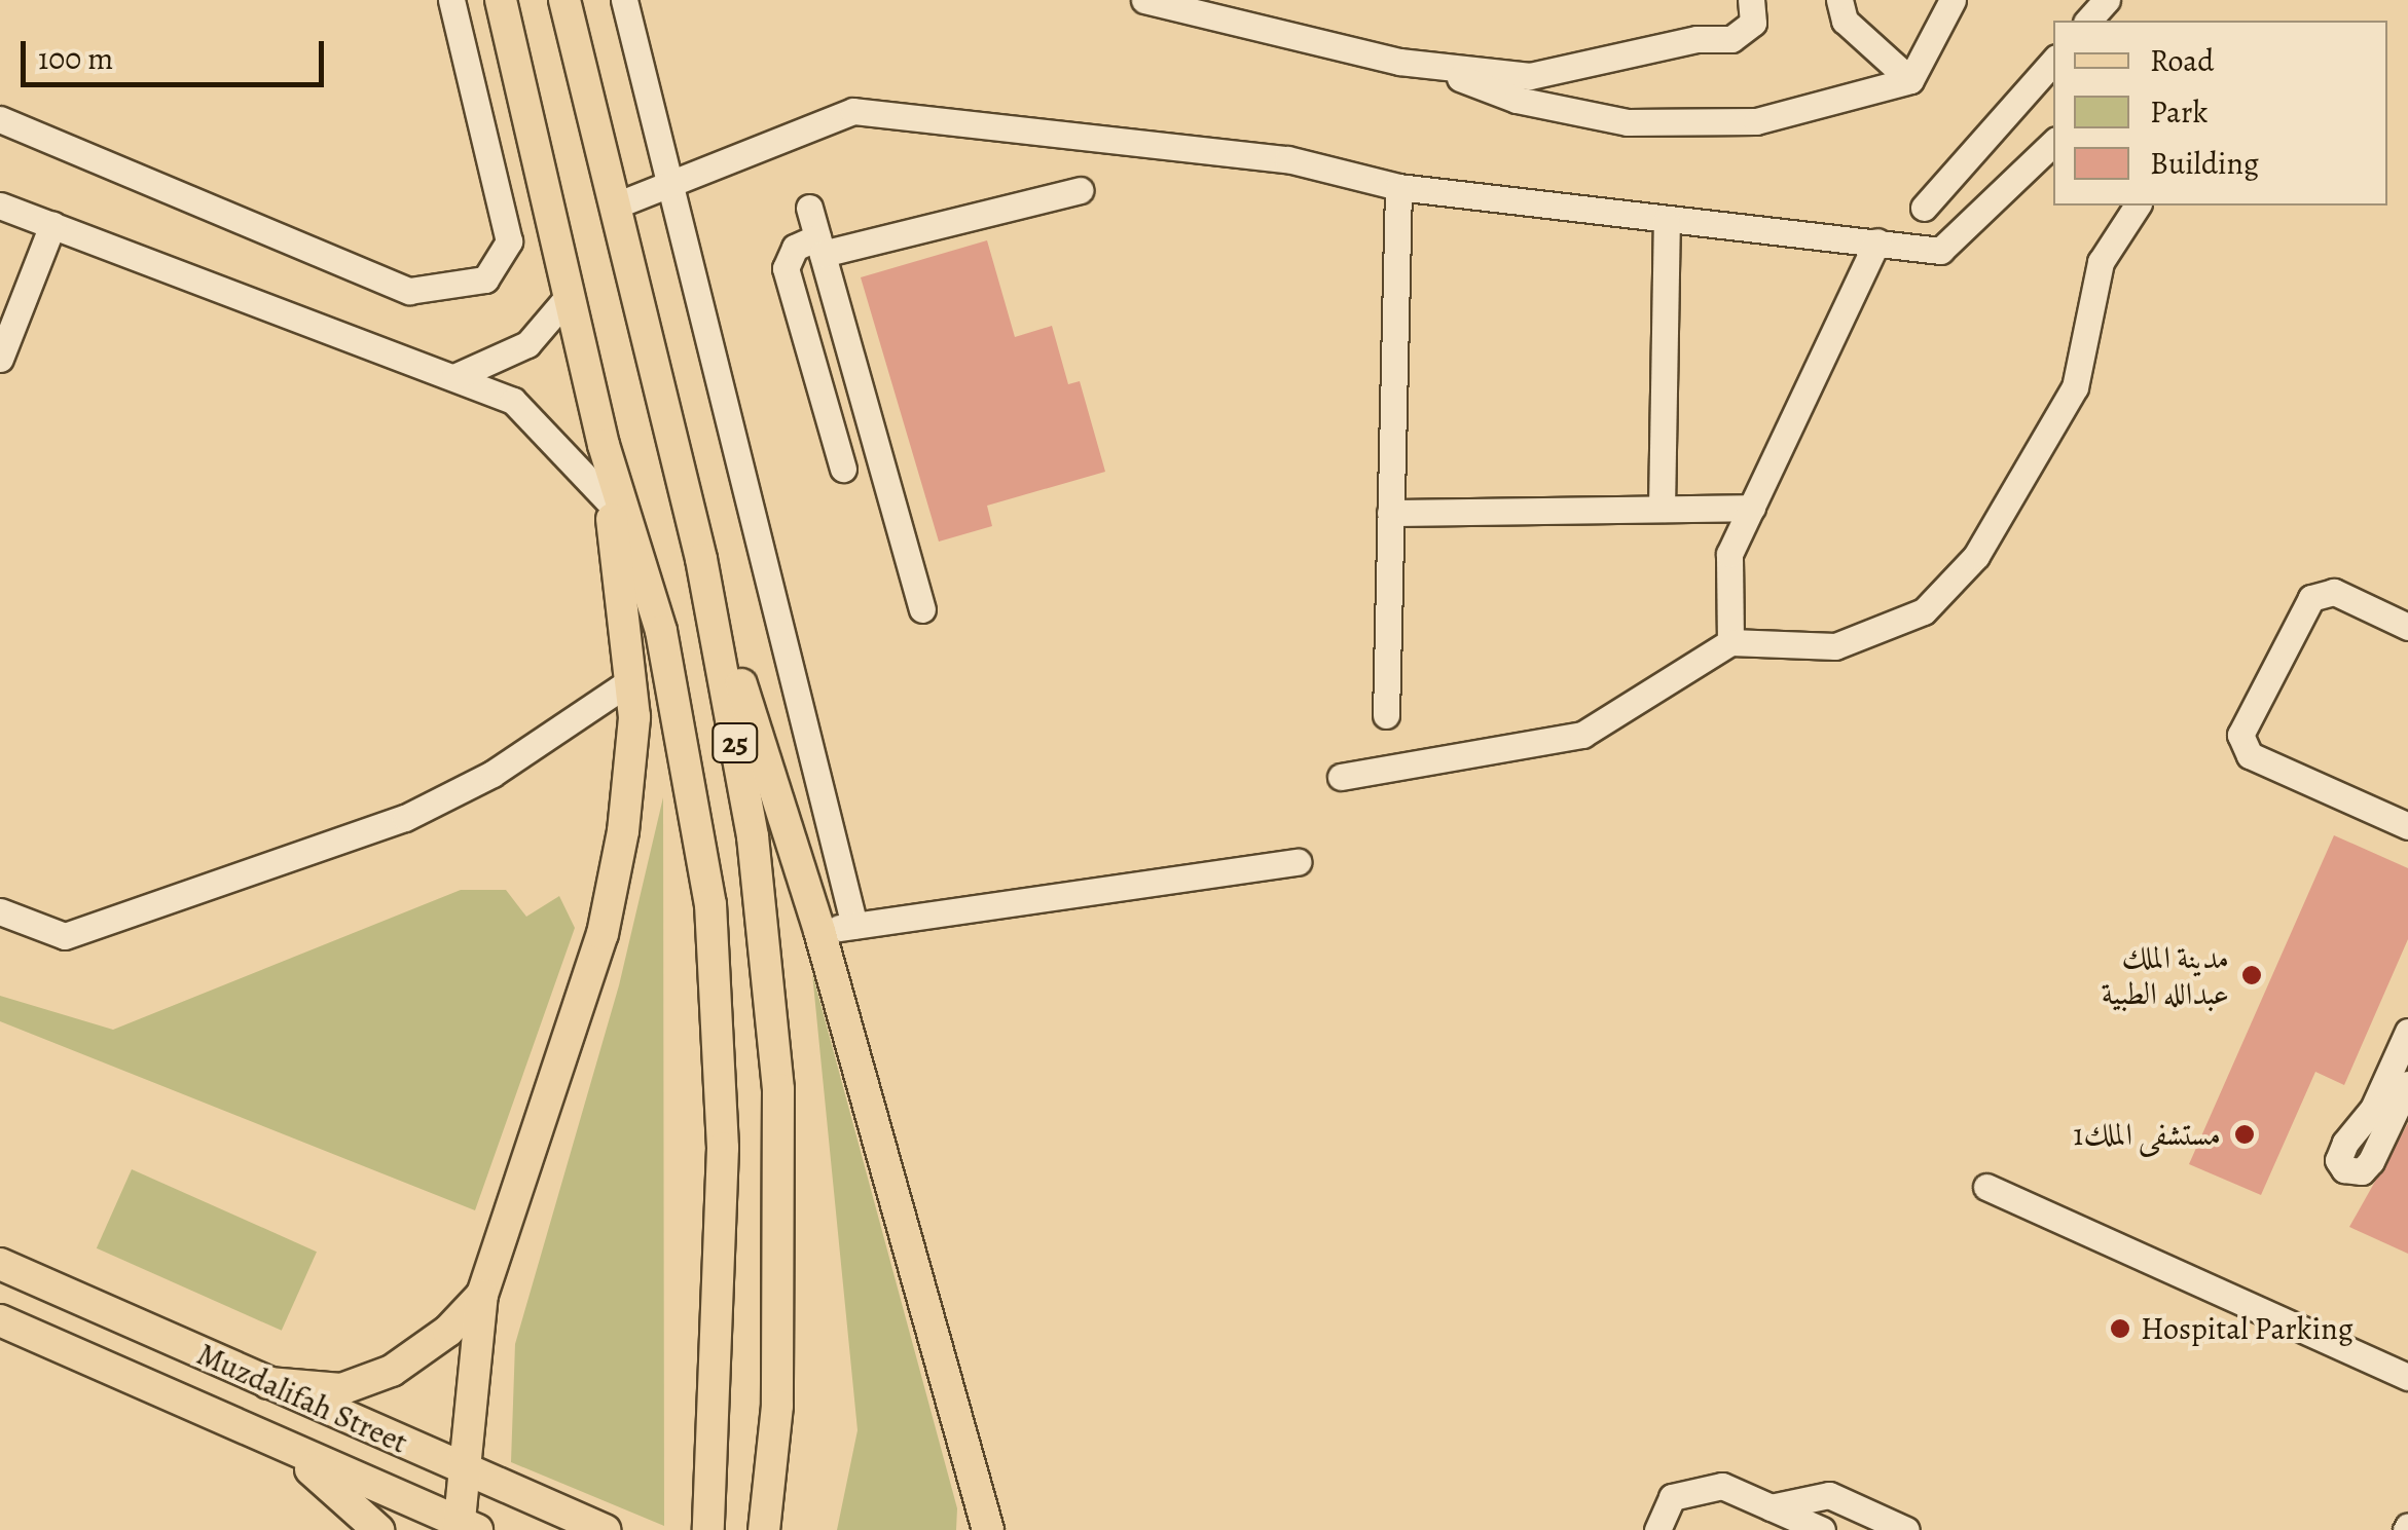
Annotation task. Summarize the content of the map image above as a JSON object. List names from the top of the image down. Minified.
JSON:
{"streets":{"main road":["25","Muzdalifah Street"]},"places":["مدينة الملك عبدالله الطبية","مستشفى الملك1","Hospital Parking"],"legend":["Road","Park","Building"],"scale_bar":"100 m"}
